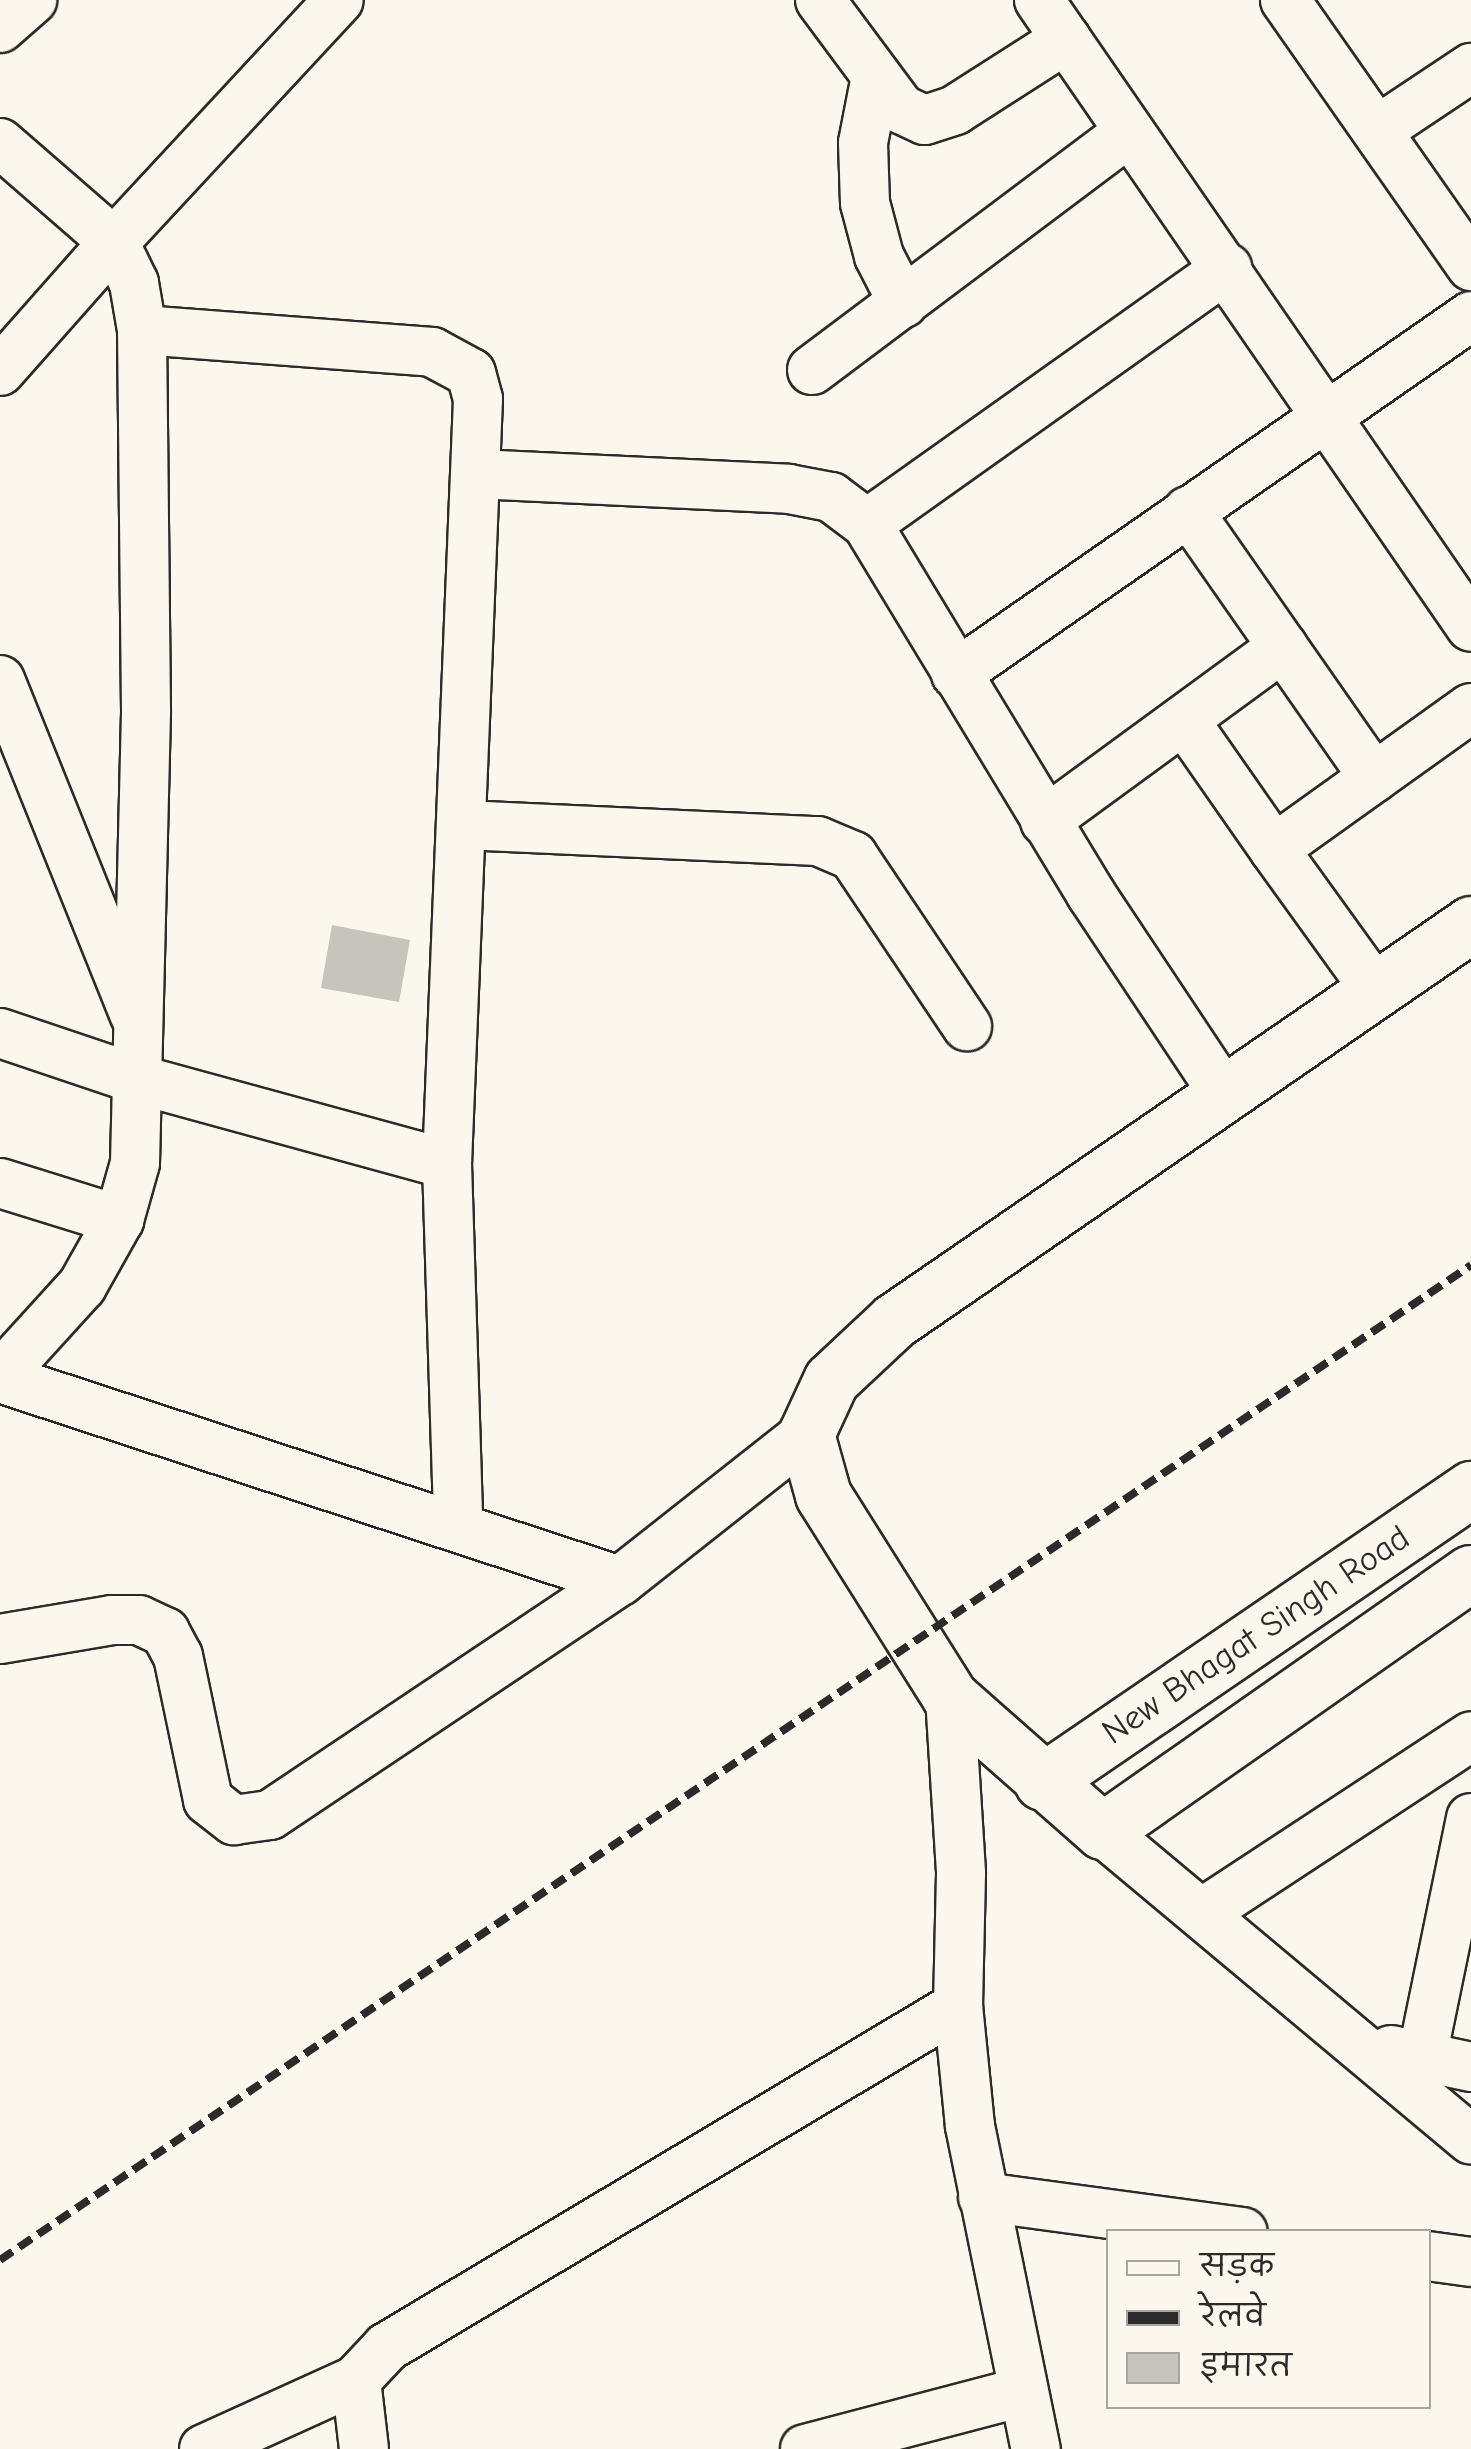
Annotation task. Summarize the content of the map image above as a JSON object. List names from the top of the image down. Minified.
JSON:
{"streets":{"street":["New Bhagat Singh Road"]},"legend":["सड़क","रेलवे","इमारत"]}
